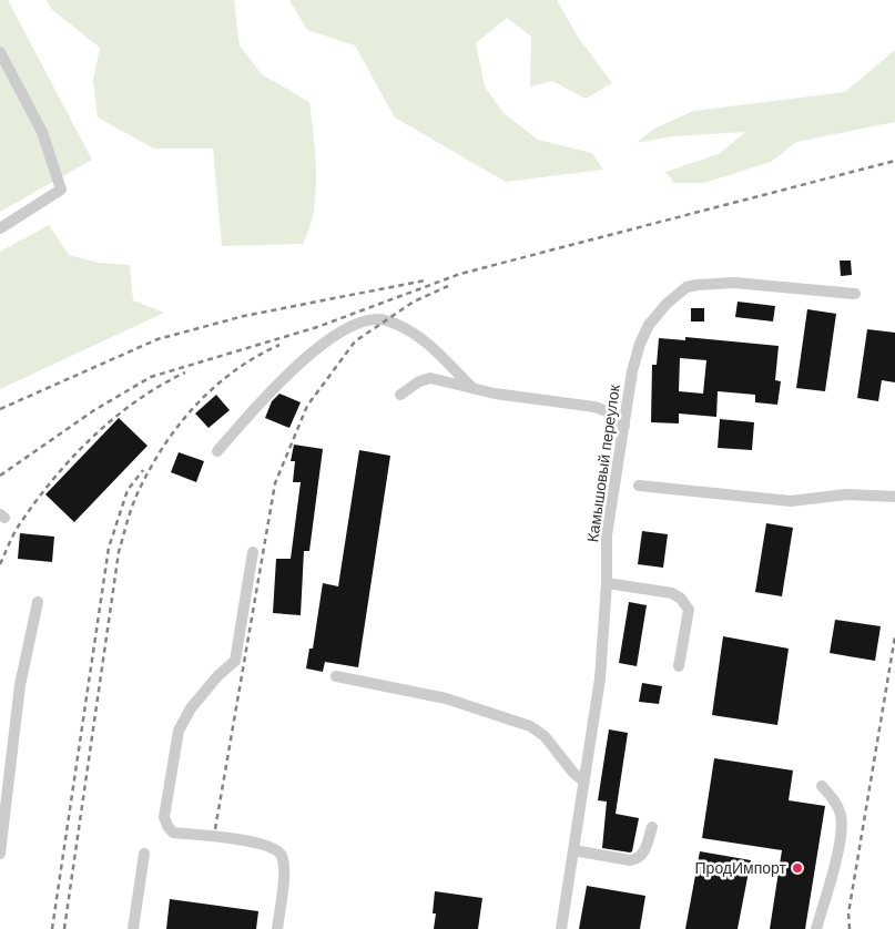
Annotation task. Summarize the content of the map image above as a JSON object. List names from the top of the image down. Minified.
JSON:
{"streets":{"street":["Камышовый переулок"]},"places":["ПродИмпорт"]}
